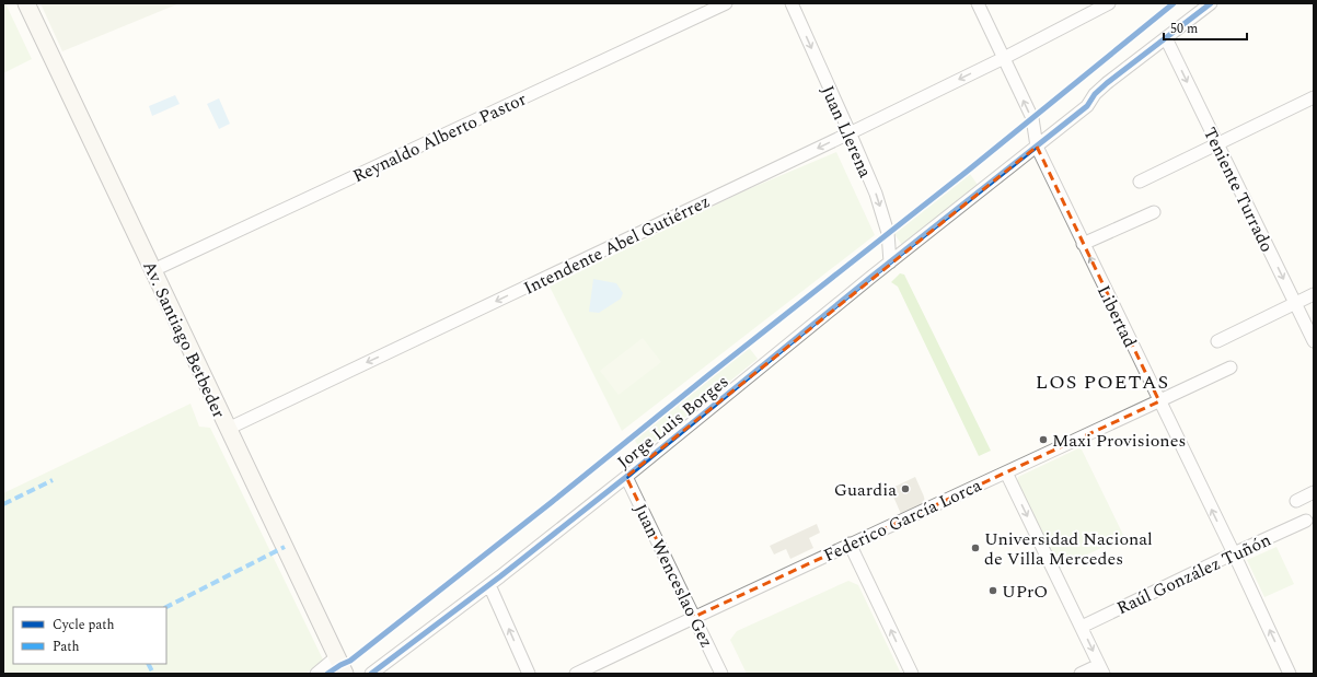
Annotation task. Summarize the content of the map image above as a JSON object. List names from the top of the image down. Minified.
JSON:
{"streets":{"main road":["Av. Santiago Betbeder"],"street":["Juan Llerena","Reynaldo Alberto Pastor","Teniente Turrado","Intendente Abel Gutiérrez","Libertad","Jorge Luis Borges","Federico García Lorca","Raúl González Tuñón","Juan Wenceslao Gez"]},"crossings":[["Juan Llerena","Intendente Abel Gutiérrez"],["Juan Llerena","Jorge Luis Borges"],["Reynaldo Alberto Pastor","Av. Santiago Betbeder"],["Teniente Turrado","Jorge Luis Borges"],["Intendente Abel Gutiérrez","Libertad"],["Intendente Abel Gutiérrez","Av. Santiago Betbeder"],["Libertad","Jorge Luis Borges"],["Libertad","Federico García Lorca"],["Libertad","Raúl González Tuñón"],["Jorge Luis Borges","Juan Wenceslao Gez"],["Federico García Lorca","Juan Wenceslao Gez"]],"one_way":["Juan Llerena","Teniente Turrado","Intendente Abel Gutiérrez","Libertad"],"districts":["LOS POETAS"],"places":["Maxi Provisiones","Guardia","Universidad Nacional de Villa Mercedes","UPrO"],"legend":["Cycle path","Path"],"scale_bar":"50 m"}
